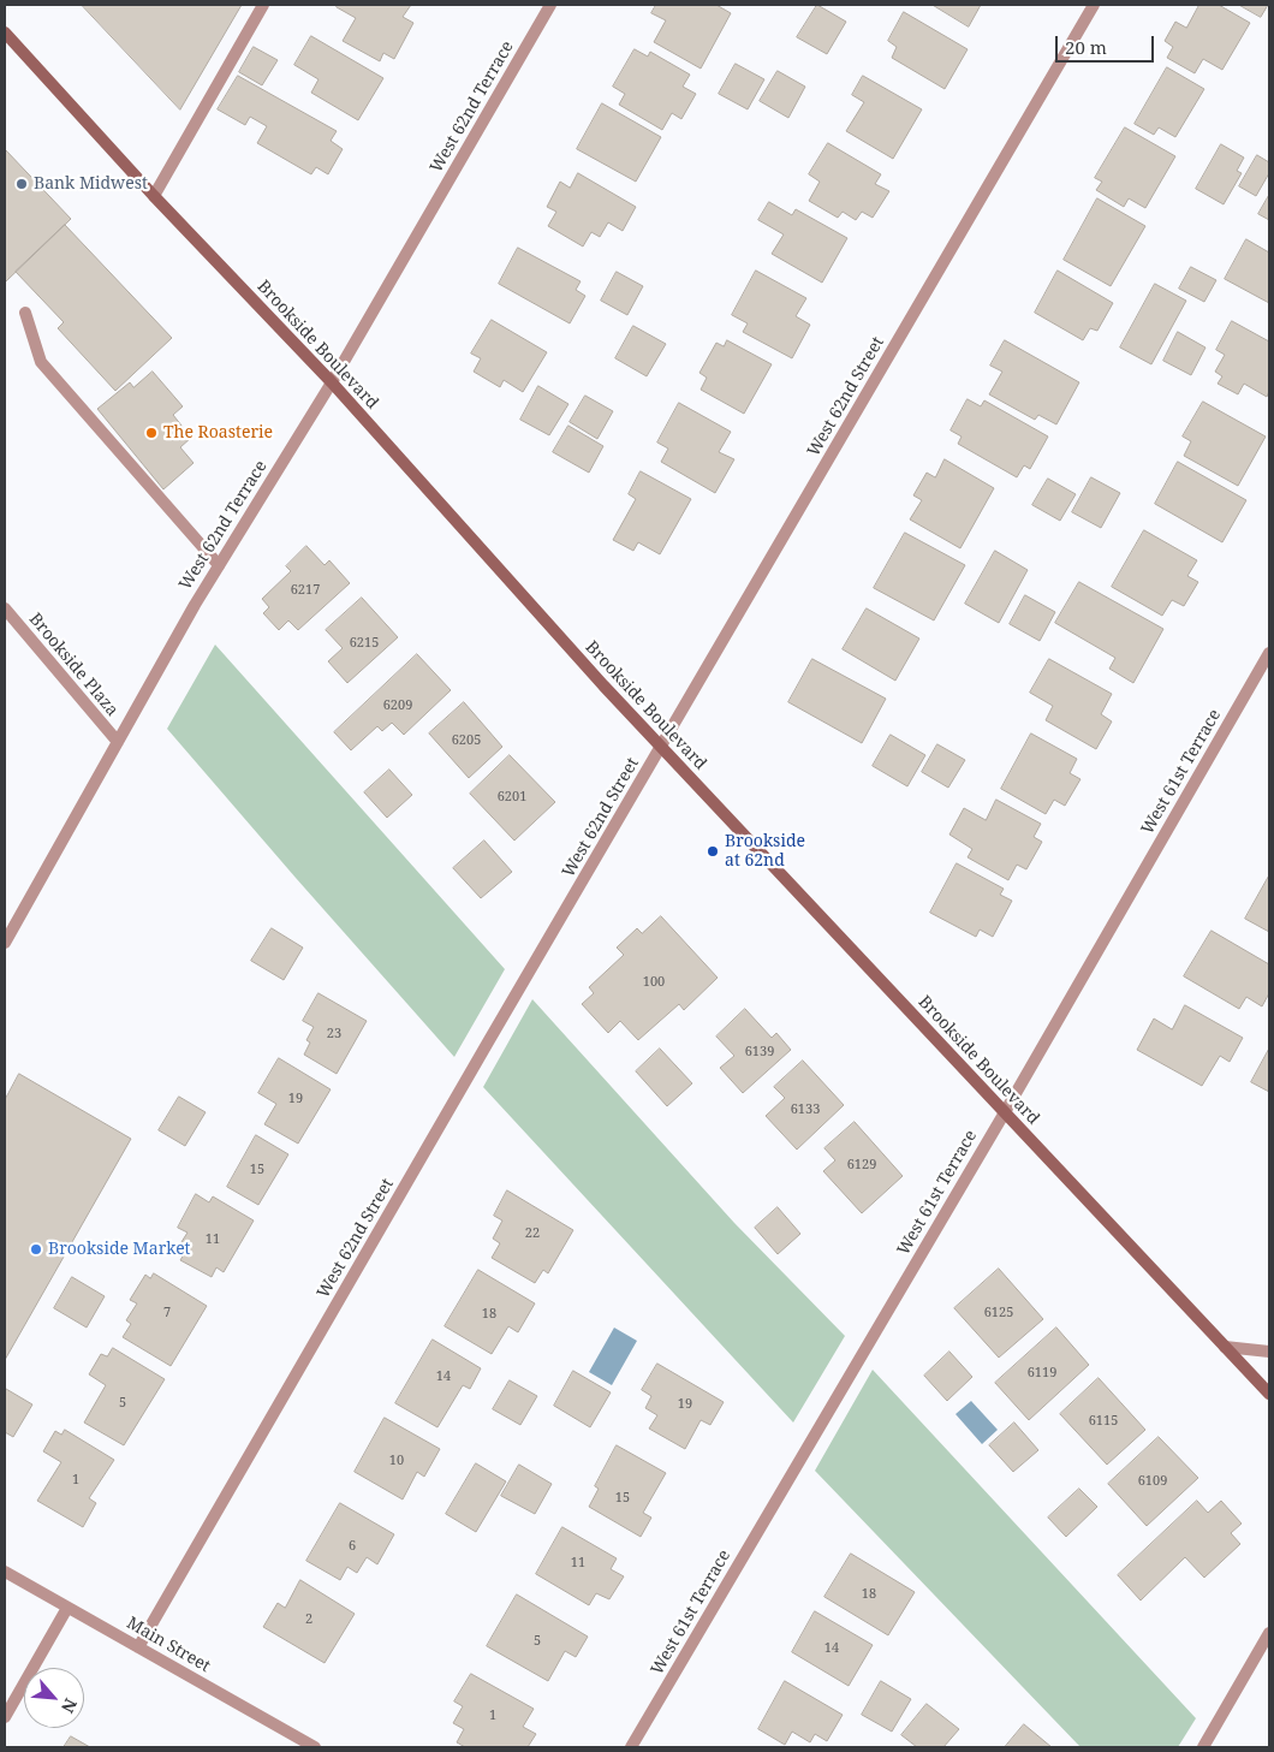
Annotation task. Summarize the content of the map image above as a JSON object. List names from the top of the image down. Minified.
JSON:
{"streets":{"main road":["Brookside Boulevard"],"street":["West 62nd Terrace","West 62nd Street","Brookside Plaza","West 61st Terrace","Main Street"]},"crossings":[["West 62nd Terrace","Brookside Boulevard"],["West 62nd Terrace","Brookside Plaza"],["Brookside Boulevard","West 62nd Street"],["Brookside Boulevard","West 61st Terrace"],["West 62nd Street","Main Street"]],"places":["Bank Midwest","The Roasterie","Brookside at 62nd","Brookside Market"],"house_numbers":["6217","6215","6209","6205","6201","100","23","6139","19","6133","6129","15","22","11","7","6125","18","6119","14","5","19","6115","10","1","6109","15","6","11","18","2","5","14","1"],"scale_bar":"20 m","north":"bottom right"}
